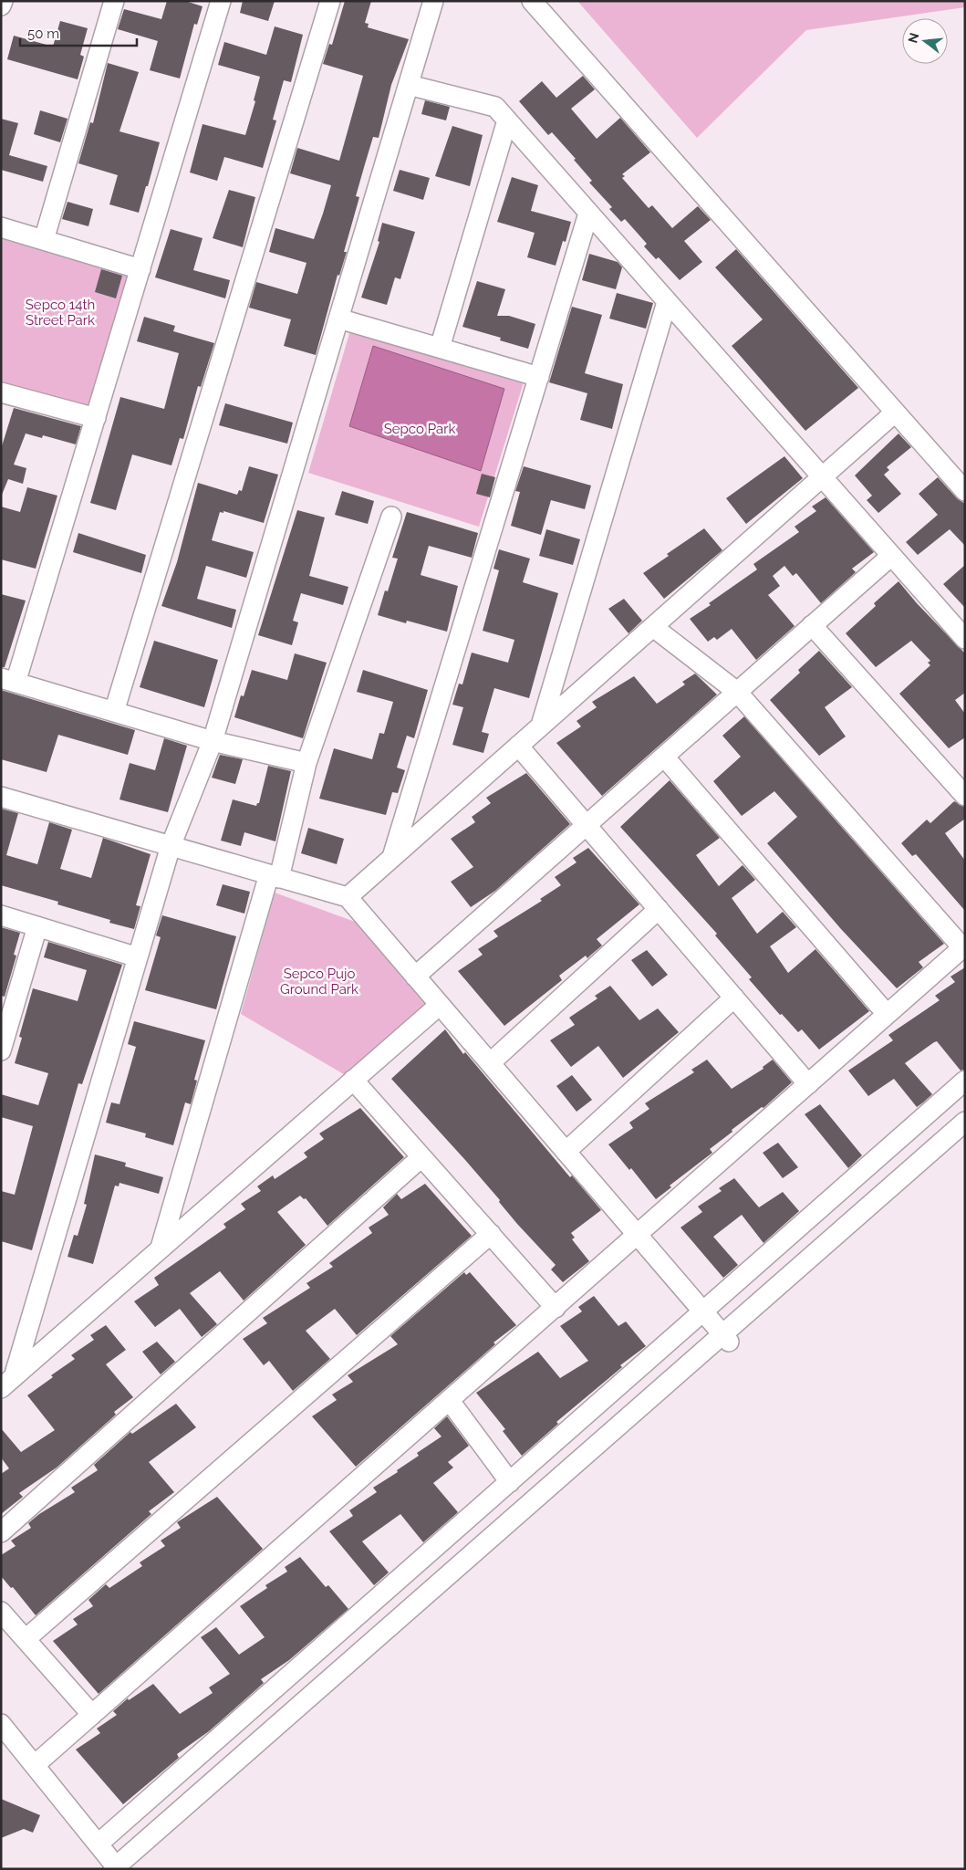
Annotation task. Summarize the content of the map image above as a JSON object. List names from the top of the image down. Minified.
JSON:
{"parks":["Sepco 14th Street Park","Sepco Park","Sepco Pujo Ground Park"],"scale_bar":"50 m","north":"left"}
